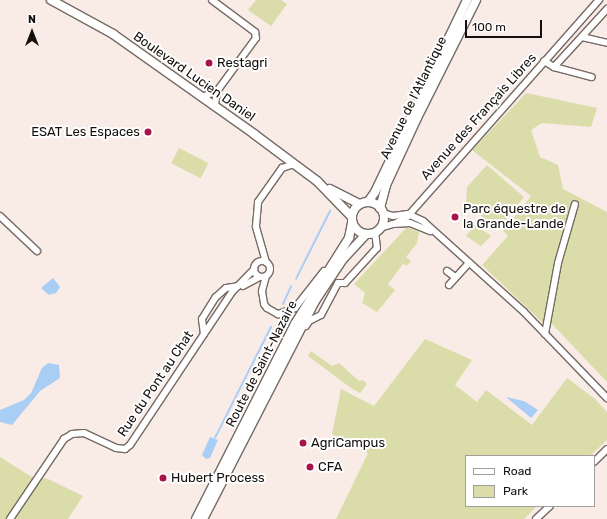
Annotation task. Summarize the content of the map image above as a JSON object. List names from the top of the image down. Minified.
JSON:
{"streets":{"main road":["Boulevard Lucien Daniel","Avenue de l'Atlantique","Route de Saint-Nazaire"],"street":["Avenue des Français Libres","Rue du Pont au Chat"]},"crossings":[["Boulevard Lucien Daniel","Avenue de l'Atlantique"],["Boulevard Lucien Daniel","Route de Saint-Nazaire"],["Avenue de l'Atlantique","Route de Saint-Nazaire"]],"places":["Restagri","ESAT Les Espaces","Parc équestre de la Grande-Lande","AgriCampus","CFA","Hubert Process"],"legend":["Road","Park"],"scale_bar":"100 m","north":"top"}
